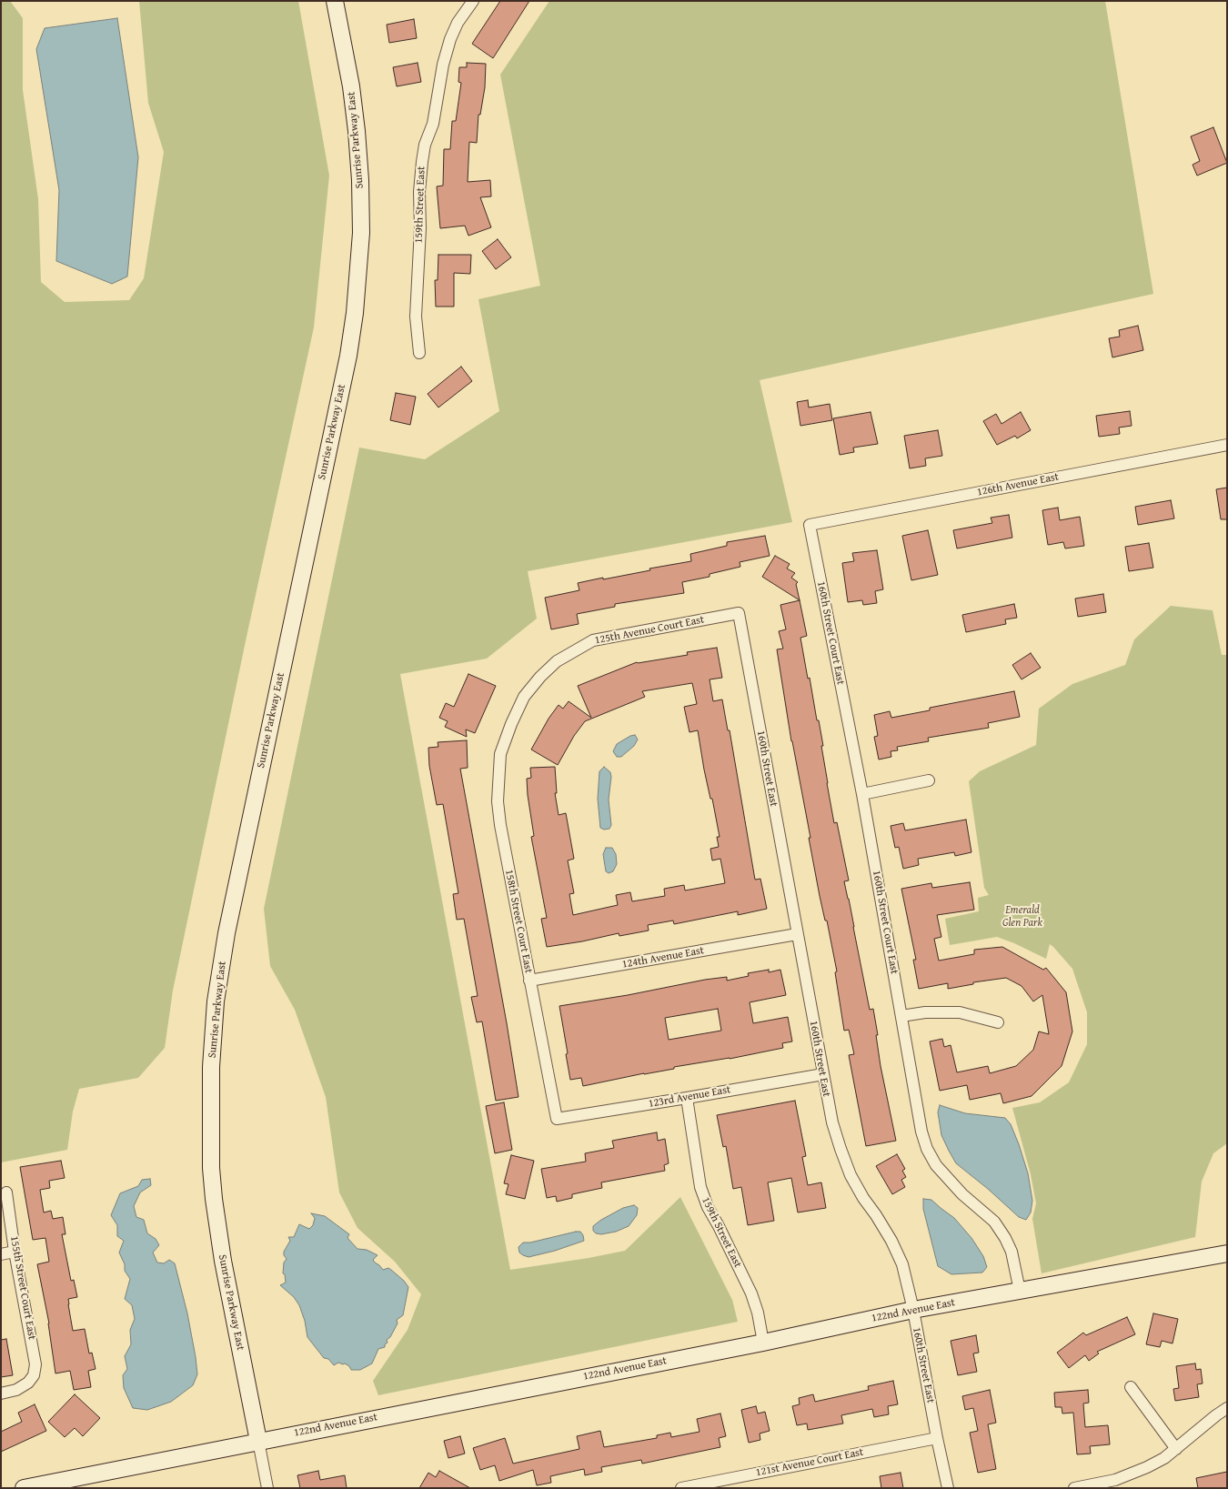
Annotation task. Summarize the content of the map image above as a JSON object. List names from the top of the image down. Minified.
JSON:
{"streets":{"street":["Sunrise Parkway East","159th Street East","126th Avenue East","125th Avenue Court East","160th Street Court East","160th Street East","158th Street Court East","124th Avenue East","123rd Avenue East","155th Street Court East","122nd Avenue East","121st Avenue Court East"]},"crossings":[["Sunrise Parkway East","122nd Avenue East"],["159th Street East","123rd Avenue East"],["159th Street East","122nd Avenue East"],["126th Avenue East","160th Street Court East"],["125th Avenue Court East","160th Street East"],["125th Avenue Court East","158th Street Court East"],["160th Street Court East","122nd Avenue East"],["160th Street East","124th Avenue East"],["160th Street East","123rd Avenue East"],["160th Street East","122nd Avenue East"],["160th Street East","121st Avenue Court East"],["158th Street Court East","124th Avenue East"],["158th Street Court East","123rd Avenue East"]],"parks":["Emerald Glen Park"]}
